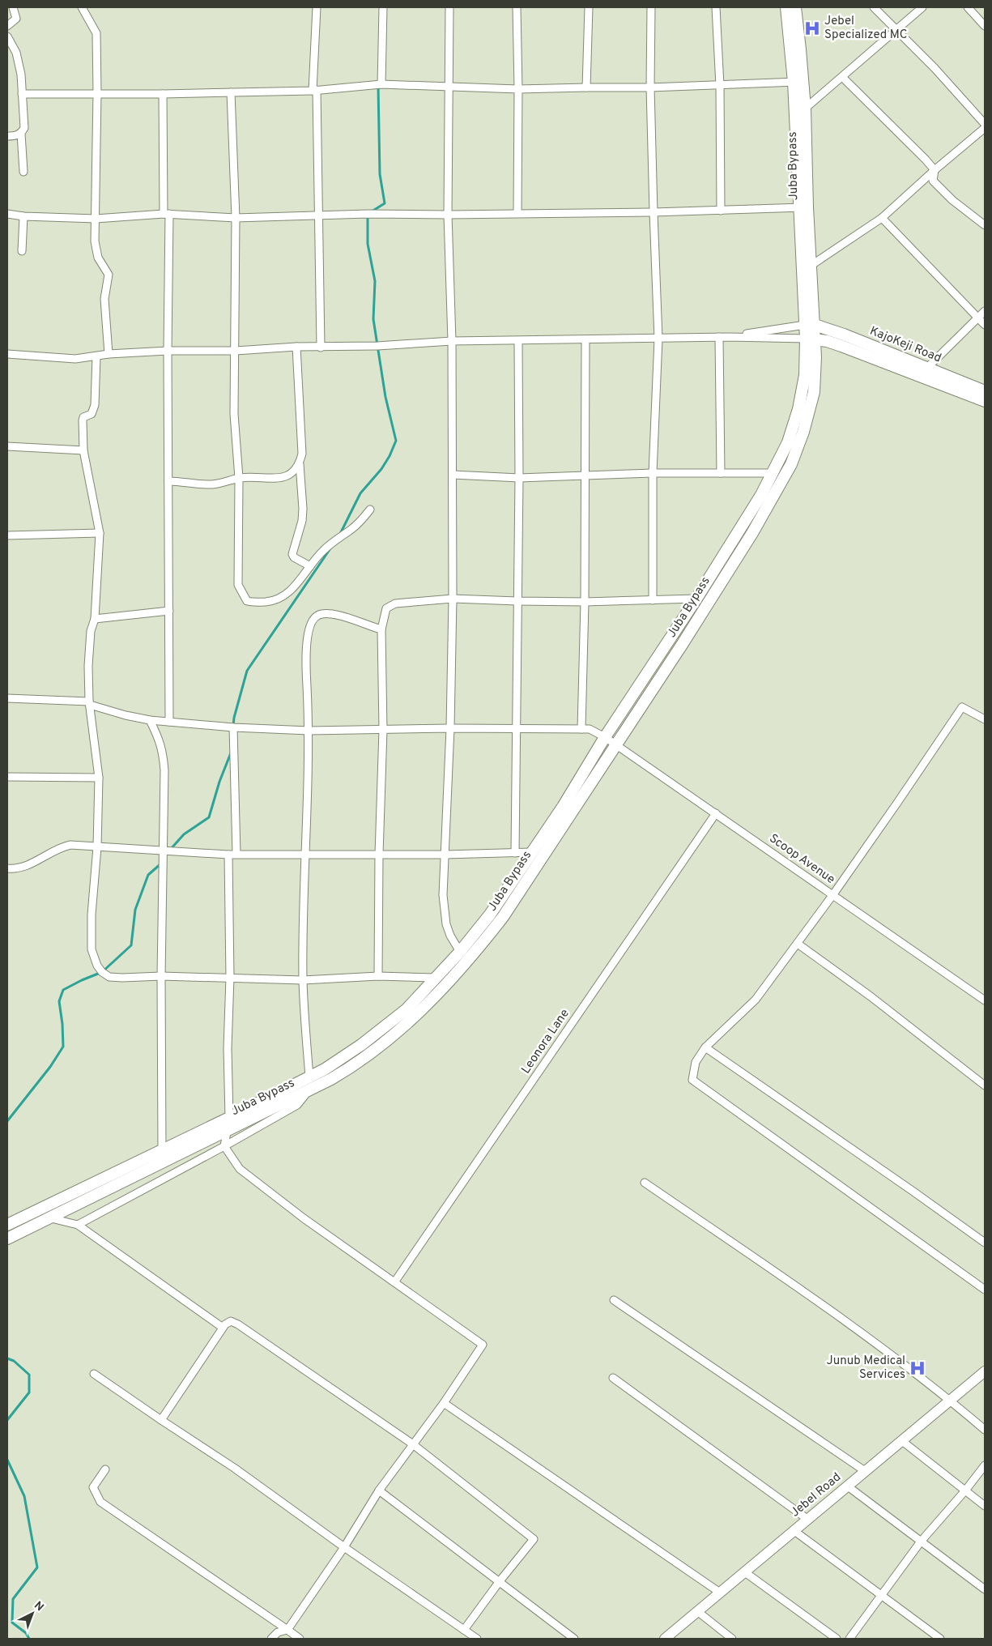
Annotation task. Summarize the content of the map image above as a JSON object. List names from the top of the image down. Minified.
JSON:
{"streets":{"main road":["Juba Bypass","KajoKeji Road","Jebel Road"],"street":["Scoop Avenue","Leonora Lane"]},"crossings":[["Juba Bypass","KajoKeji Road"],["Juba Bypass","Scoop Avenue"],["Scoop Avenue","Leonora Lane"]],"places":{"hospital":["Jebel Specialized MC","Junub Medical Services"]},"north":"top right"}
